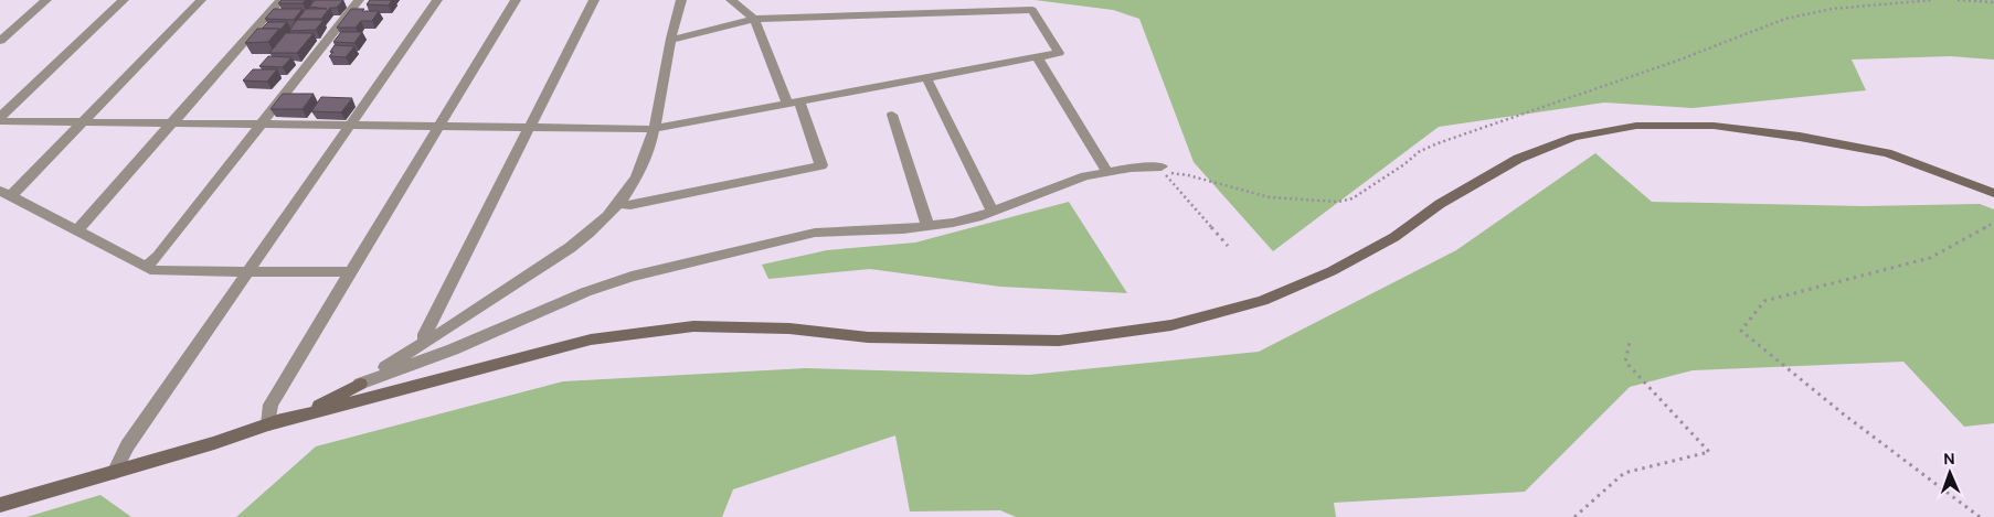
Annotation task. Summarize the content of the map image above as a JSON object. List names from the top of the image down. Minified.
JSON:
{"north":"top"}
